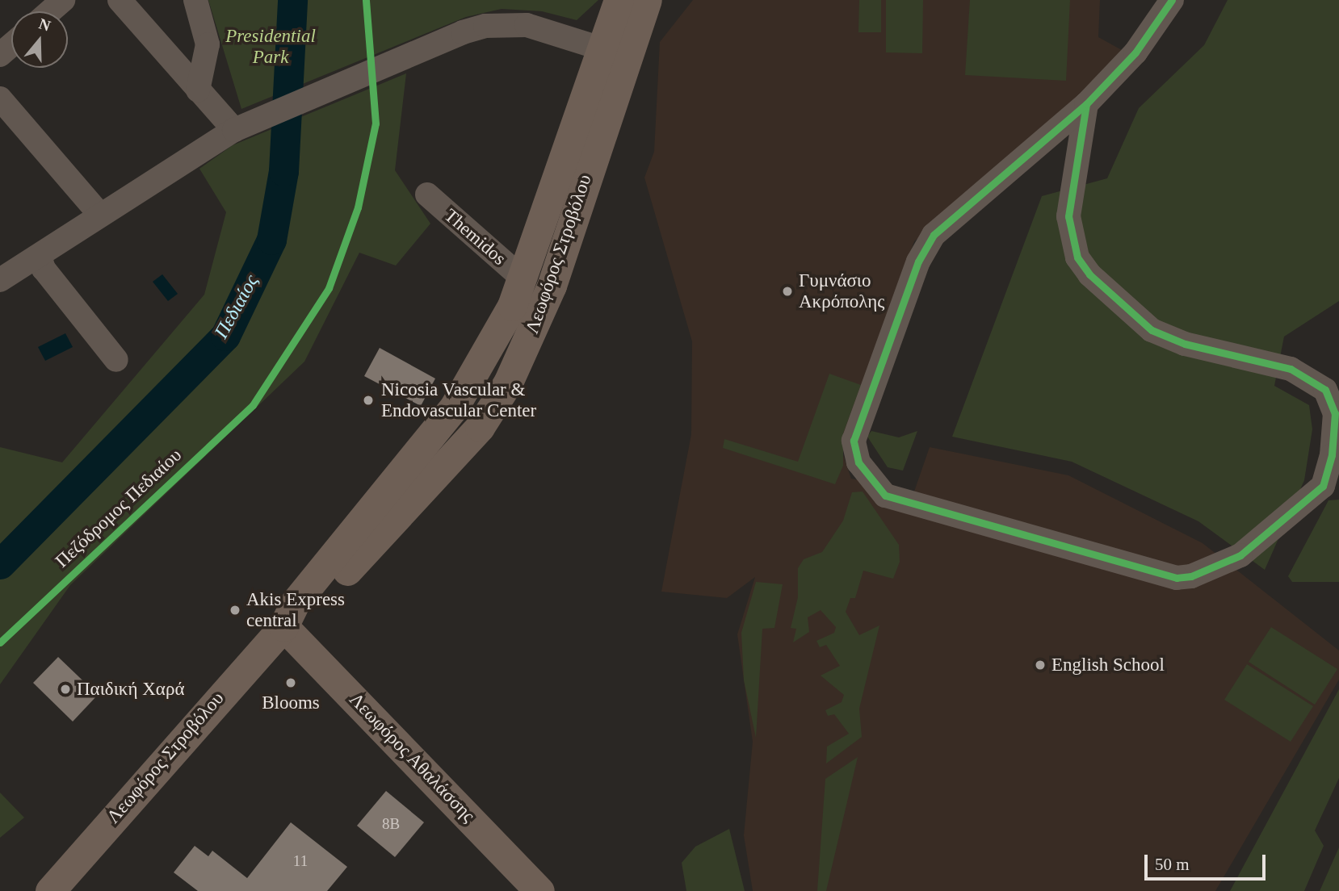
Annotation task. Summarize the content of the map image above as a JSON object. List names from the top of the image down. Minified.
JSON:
{"streets":{"main road":["Λεωφόρος Στροβόλου","Λεωφόρος Αθαλάσσης"],"street":["Themidos"],"cycle path":["Πεζόδρομος Πεδιαίου"]},"crossings":[["Themidos","Λεωφόρος Στροβόλου"],["Λεωφόρος Στροβόλου","Λεωφόρος Αθαλάσσης"]],"water":["Πεδιαίος"],"parks":["Presidential Park"],"places":["Γυμνάσιο Ακρόπολης","Nicosia Vascular & Endovascular Center","Akis Express central","English School","Blooms","Παιδική Χαρά"],"house_numbers":["8B","11"],"scale_bar":"50 m","north":"top"}
